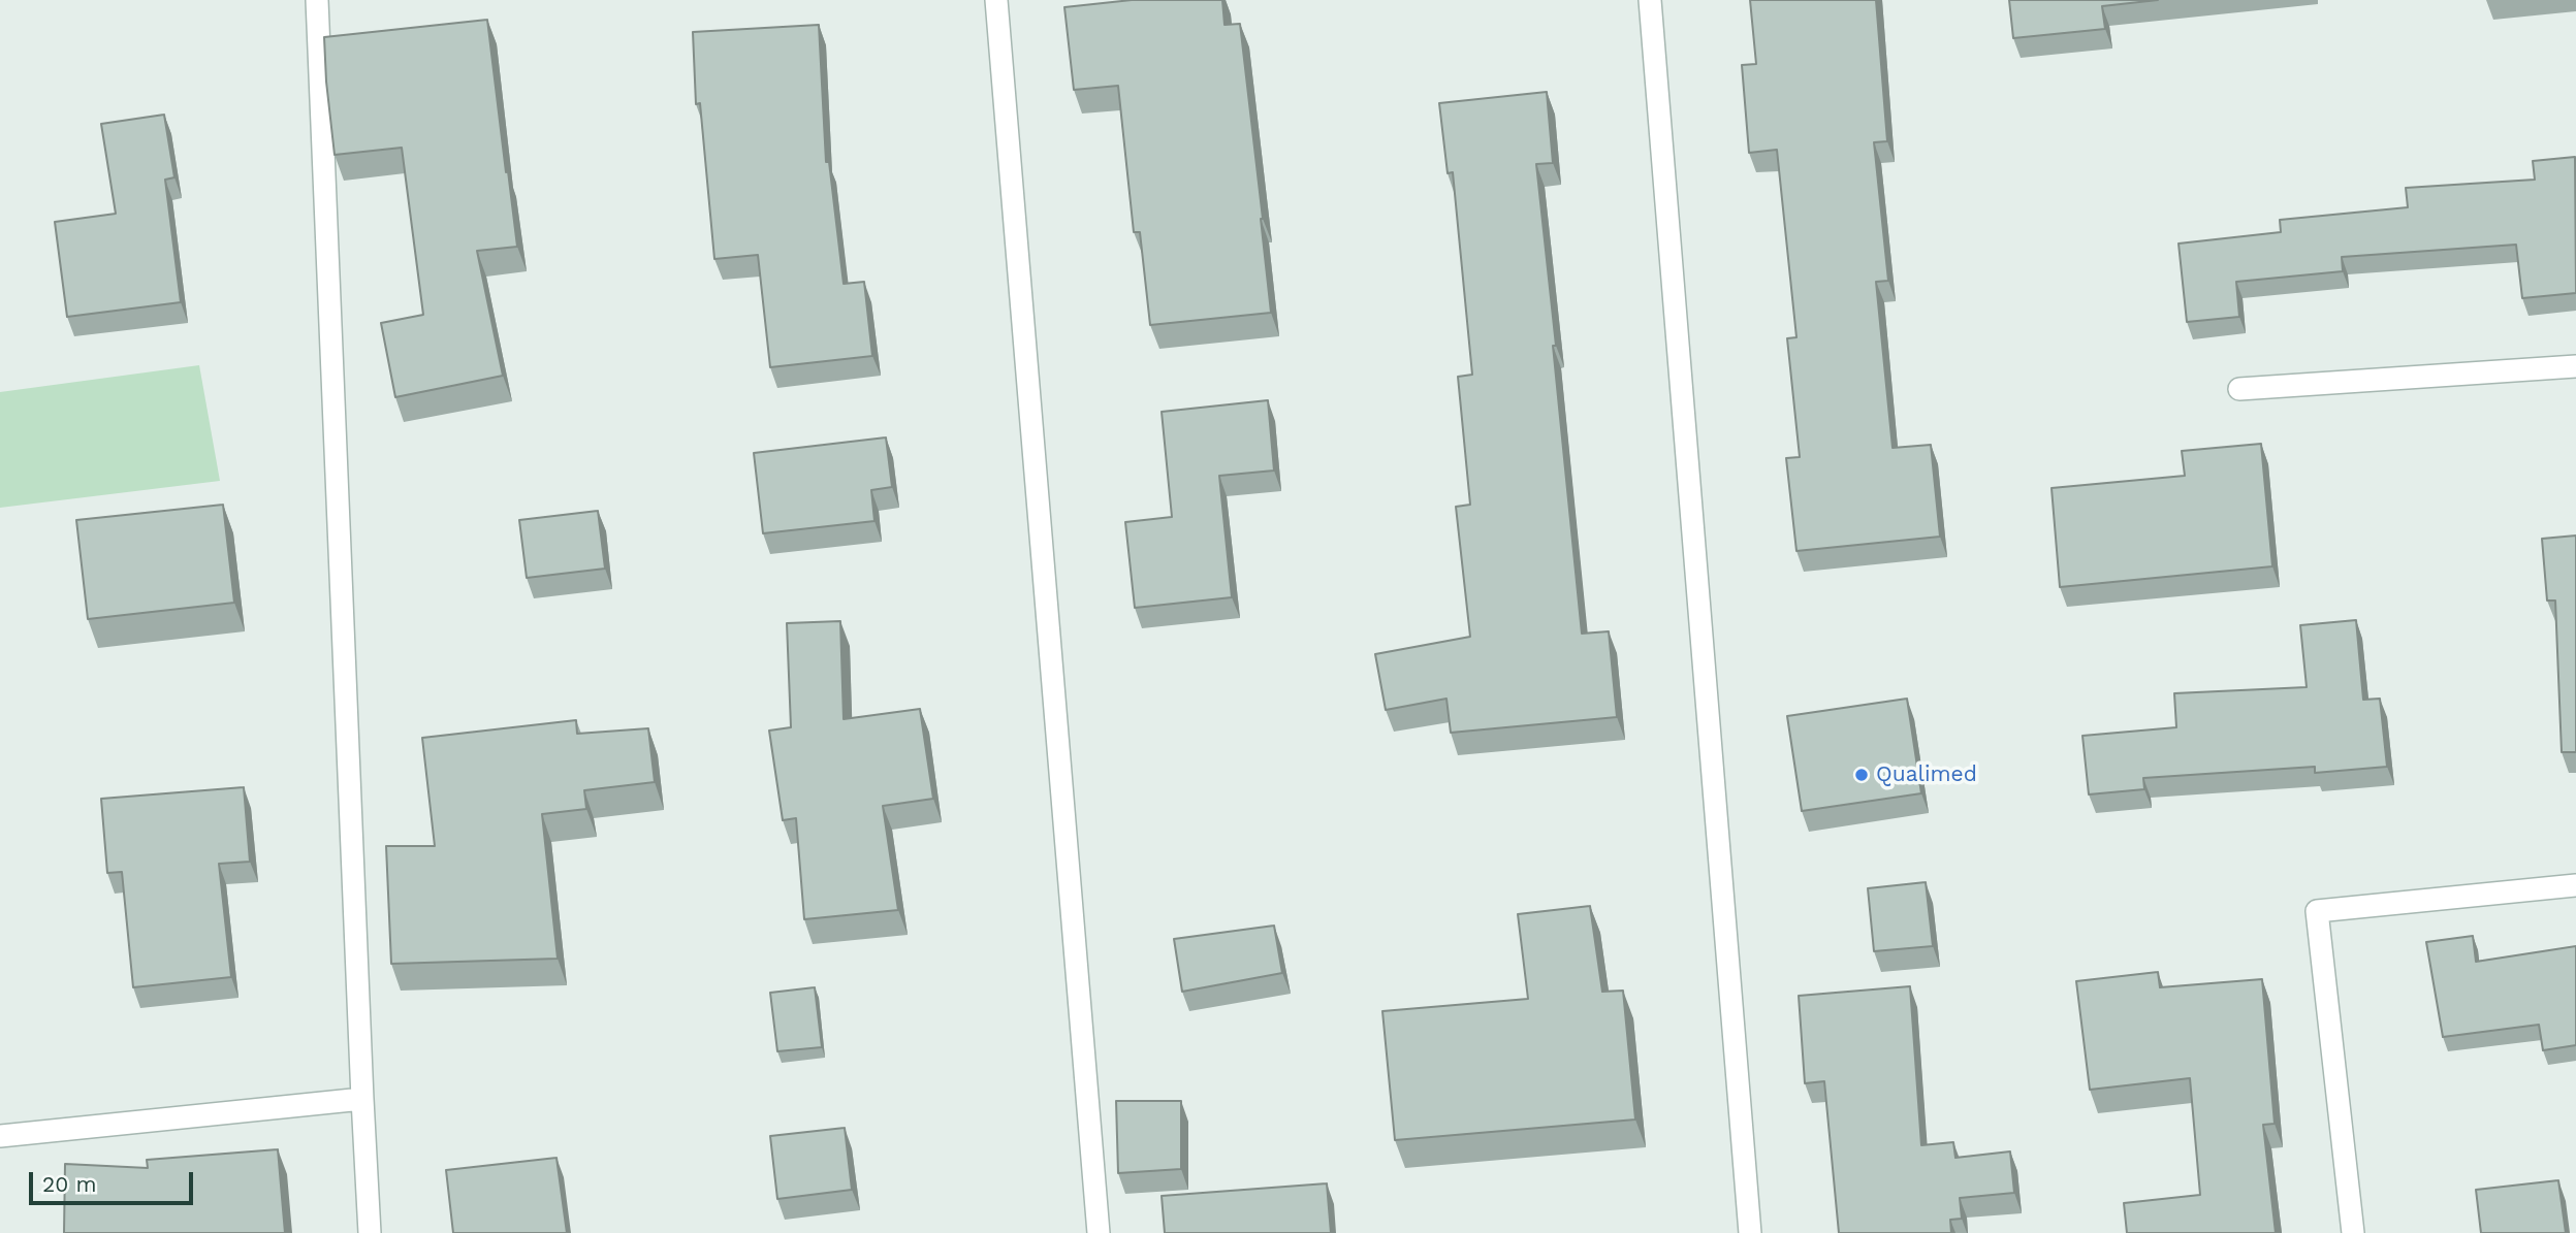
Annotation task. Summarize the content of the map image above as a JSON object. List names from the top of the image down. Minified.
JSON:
{"places":["Qualimed"],"scale_bar":"20 m"}
